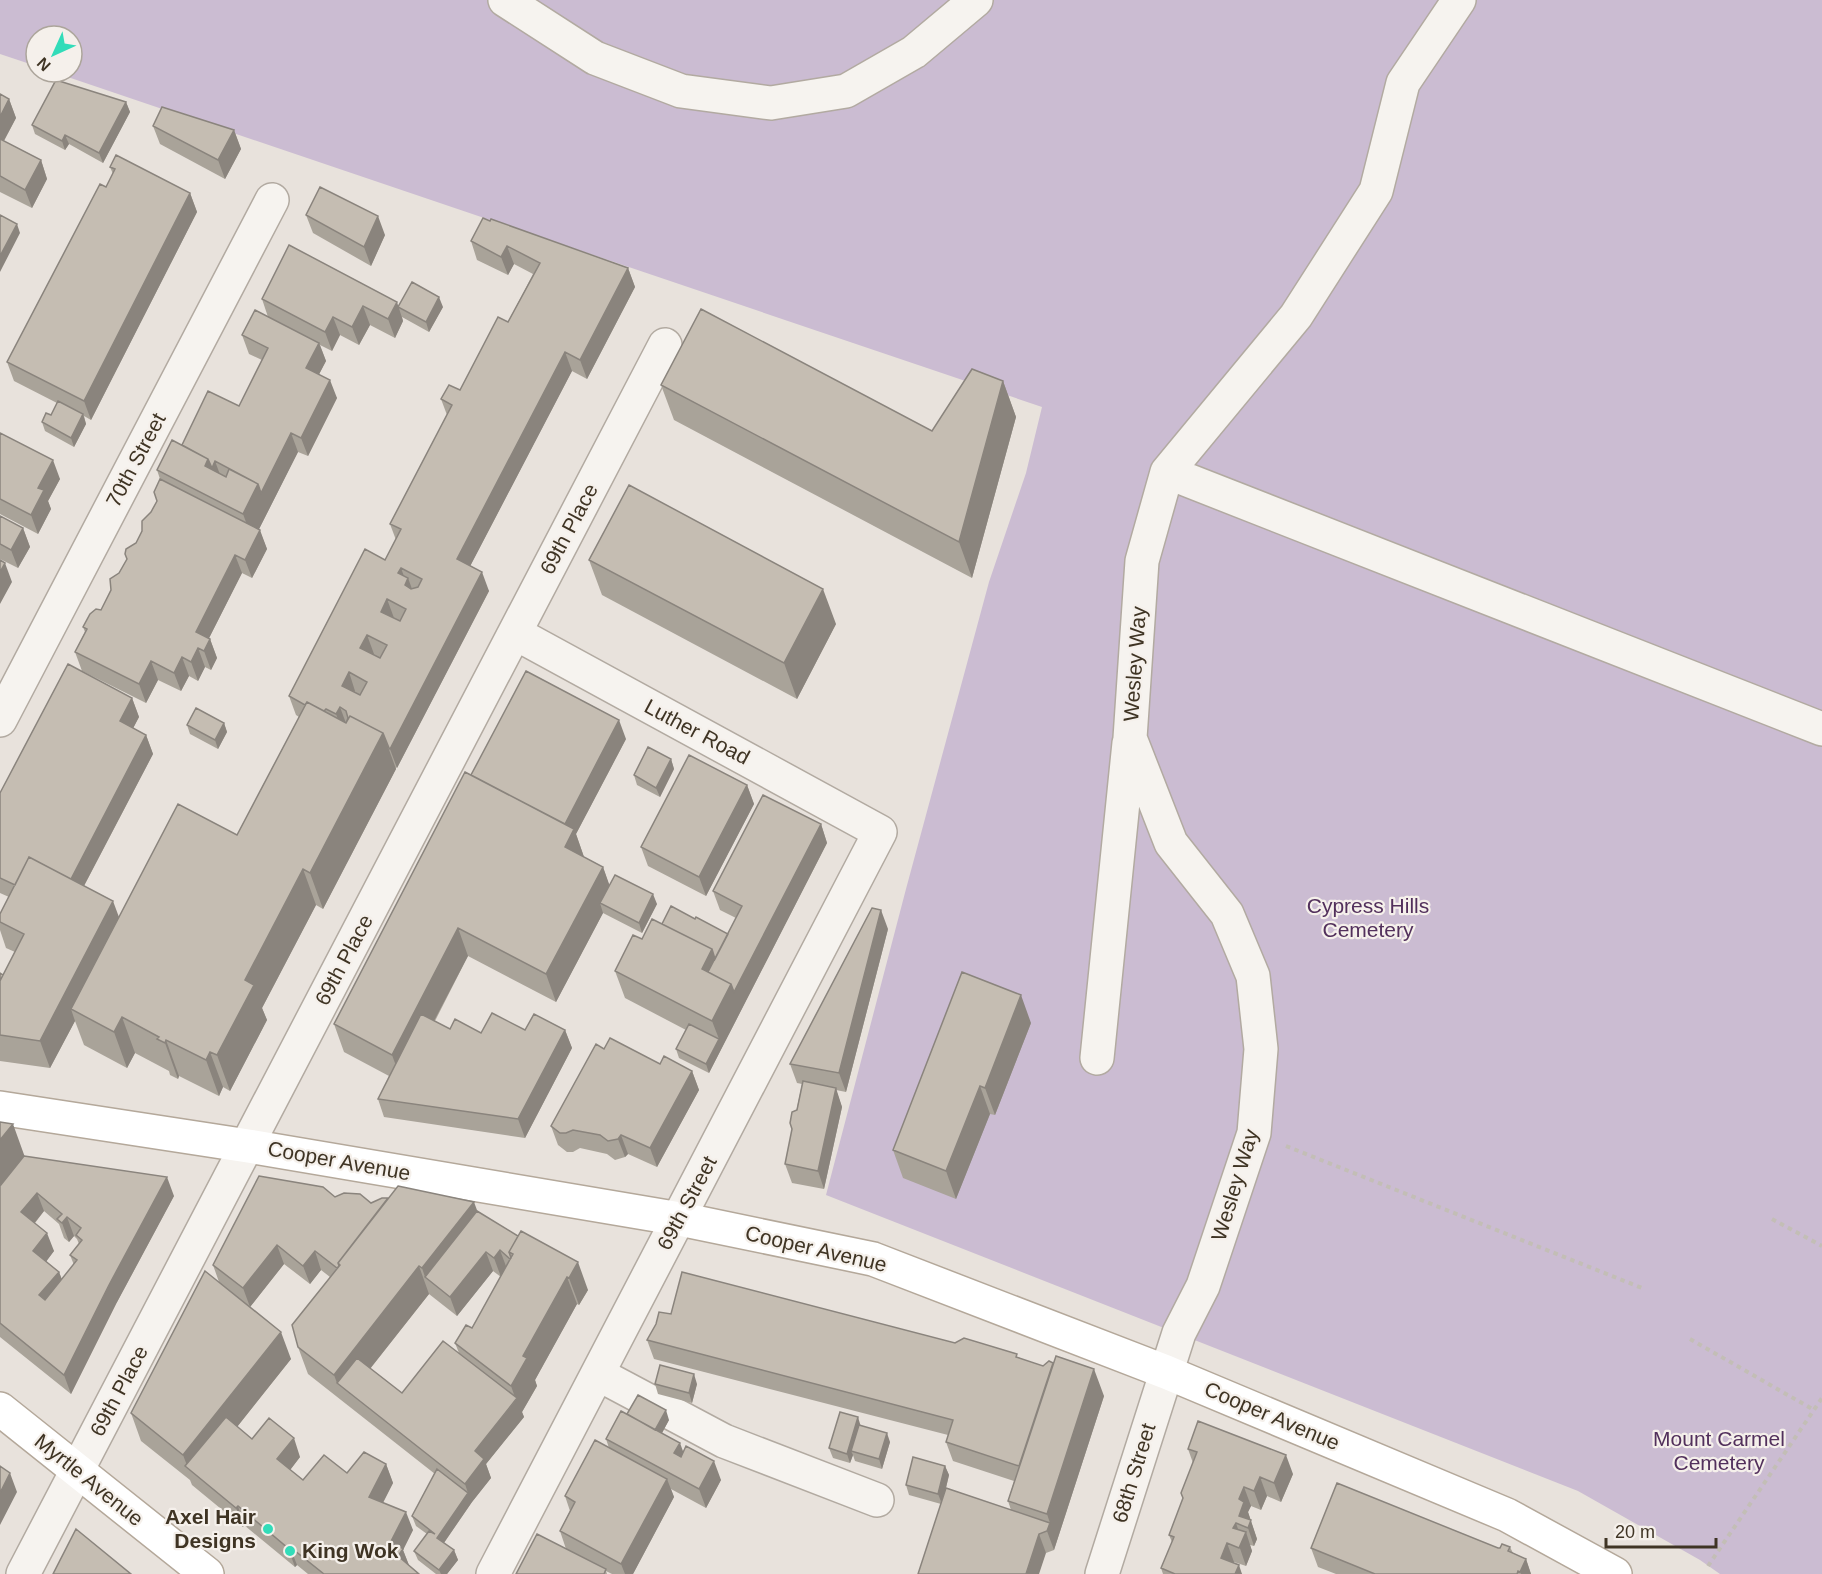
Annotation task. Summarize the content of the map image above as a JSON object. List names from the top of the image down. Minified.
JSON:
{"streets":{"main road":["Cooper Avenue","Myrtle Avenue"],"street":["70th Street","69th Place","Wesley Way","Luther Road","69th Street","68th Street"]},"crossings":[["69th Place","Luther Road"],["69th Place","Cooper Avenue"],["69th Place","Myrtle Avenue"],["Wesley Way","Cooper Avenue"],["Wesley Way","68th Street"],["Luther Road","69th Street"],["Cooper Avenue","69th Street"],["Cooper Avenue","68th Street"]],"parks":["Cypress Hills Cemetery","Mount Carmel Cemetery"],"places":["Axel Hair Designs","King Wok"],"scale_bar":"20 m","north":"bottom left"}
